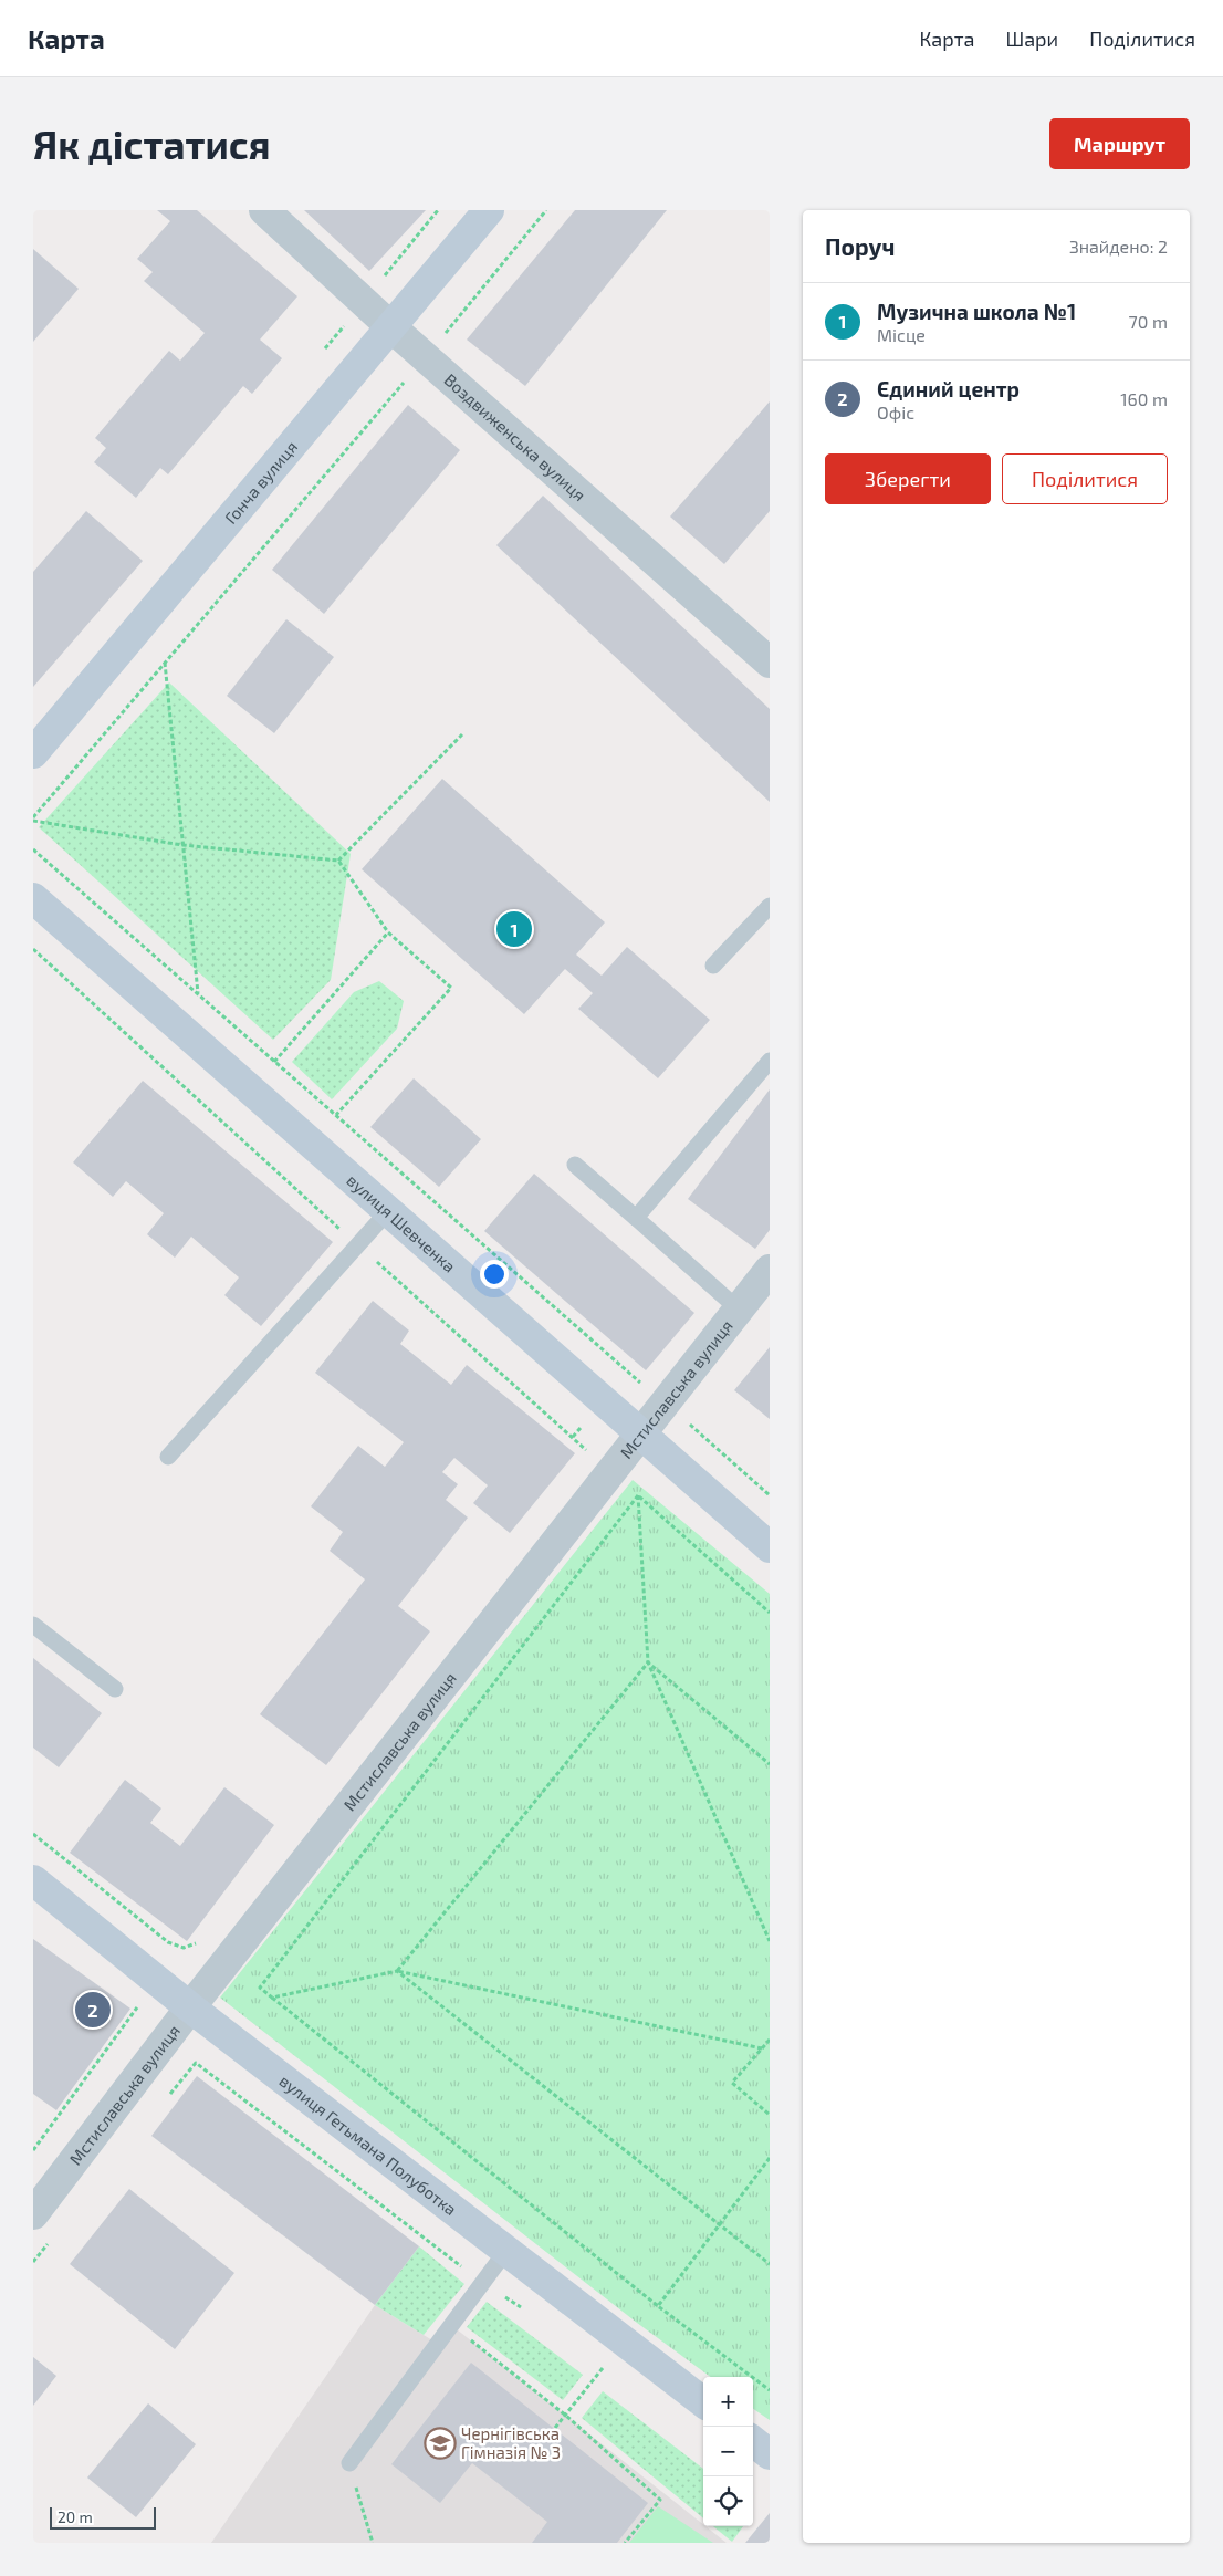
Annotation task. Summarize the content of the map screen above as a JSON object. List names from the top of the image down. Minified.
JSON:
{"streets":{"main road":["Гонча вулиця","вулиця Шевченка","вулиця Гетьмана Полуботка"],"street":["Воздвиженська вулиця","Мстиславська вулиця"]},"crossings":[["Воздвиженська вулиця","Гонча вулиця"],["вулиця Шевченка","Мстиславська вулиця"],["Мстиславська вулиця","вулиця Гетьмана Полуботка"]],"places":{"school or university":["Чернігівська Гімназія № 3"]},"scale_bar":"20 m","page":{"header":"Карта","nav":["Карта","Шари","Поділитися"],"buttons":["Маршрут",["Зберегти","Поділитися"]],"title":"Як дістатися","heading":["Поруч","Знайдено: 2"],"list":[{"mark":"1","name":"Музична школа №1","note":"Місце","value":"70 m"},{"mark":"2","name":"Єдиний центр","note":"Офіс","value":"160 m"}],"pins":["1","2"],"map_buttons":["+","−"],"scale":"20 m"}}
